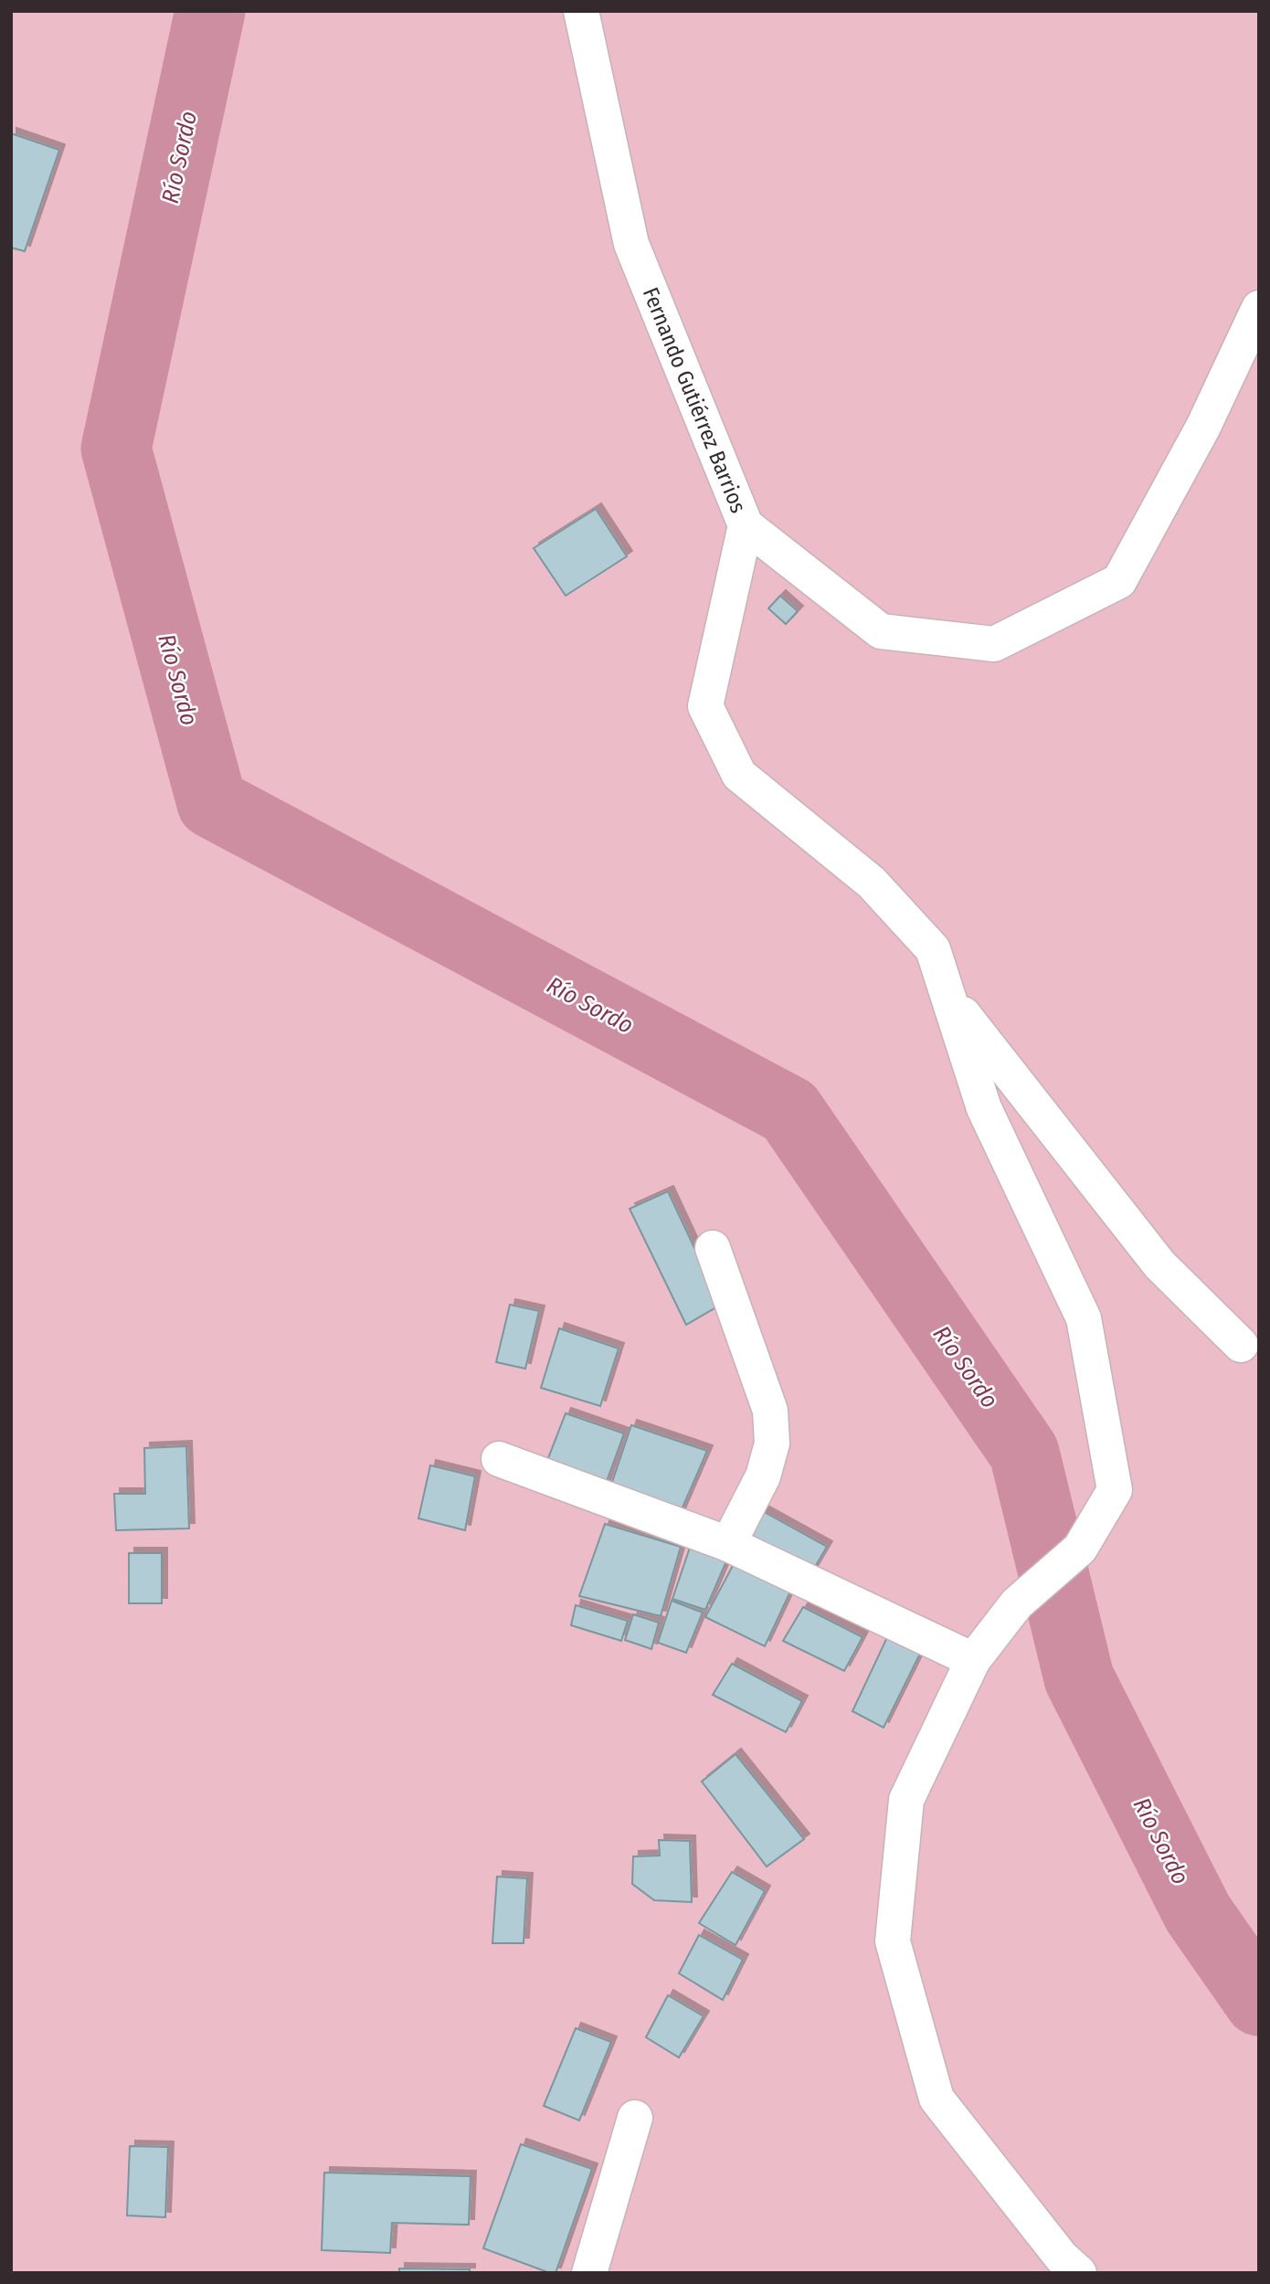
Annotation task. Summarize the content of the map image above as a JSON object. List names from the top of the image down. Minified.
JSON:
{"streets":{"street":["Fernando Gutiérrez Barrios"]},"water":["Río Sordo"]}
